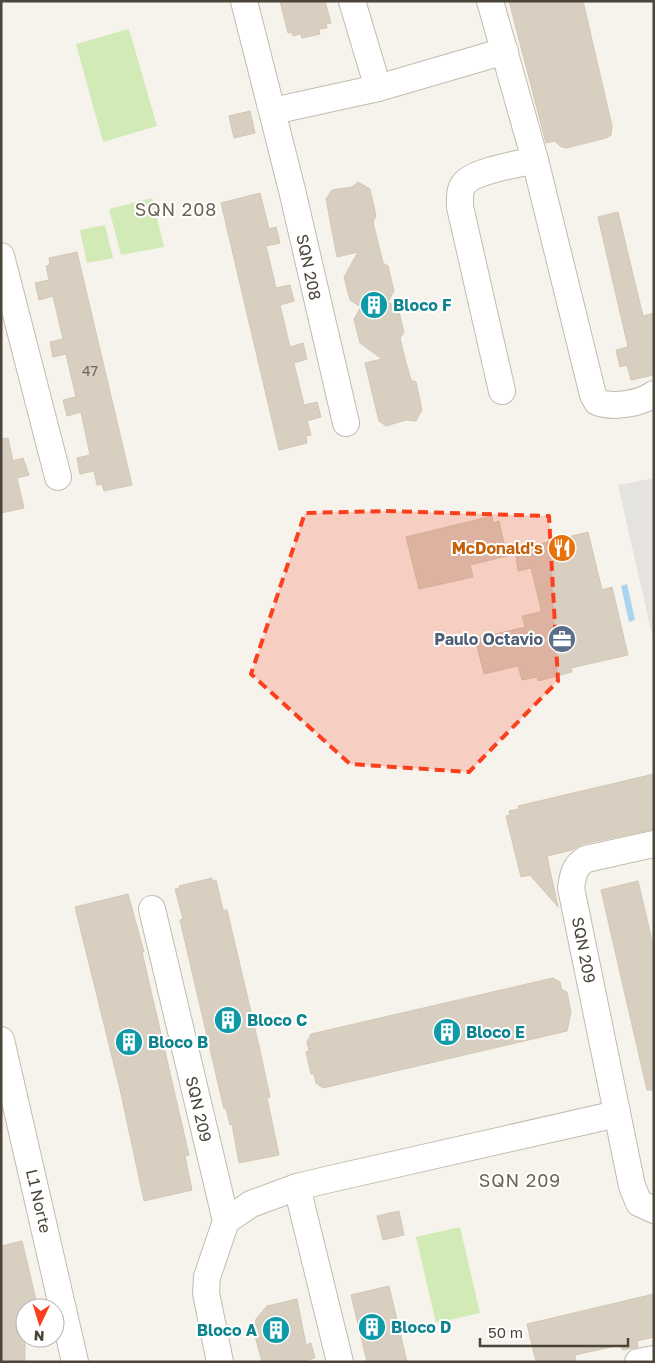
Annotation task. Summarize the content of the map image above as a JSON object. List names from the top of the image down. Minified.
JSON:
{"streets":{"street":["SQN 208","SQN 209","L1 Norte"]},"districts":["SQN 208","SQN 209"],"places":{"building":["Bloco F","Bloco C","Bloco E","Bloco B","Bloco D","Bloco A"],"restaurant":["McDonald's"],"office":["Paulo Octavio"]},"house_numbers":["47"],"scale_bar":"50 m","north":"bottom"}
